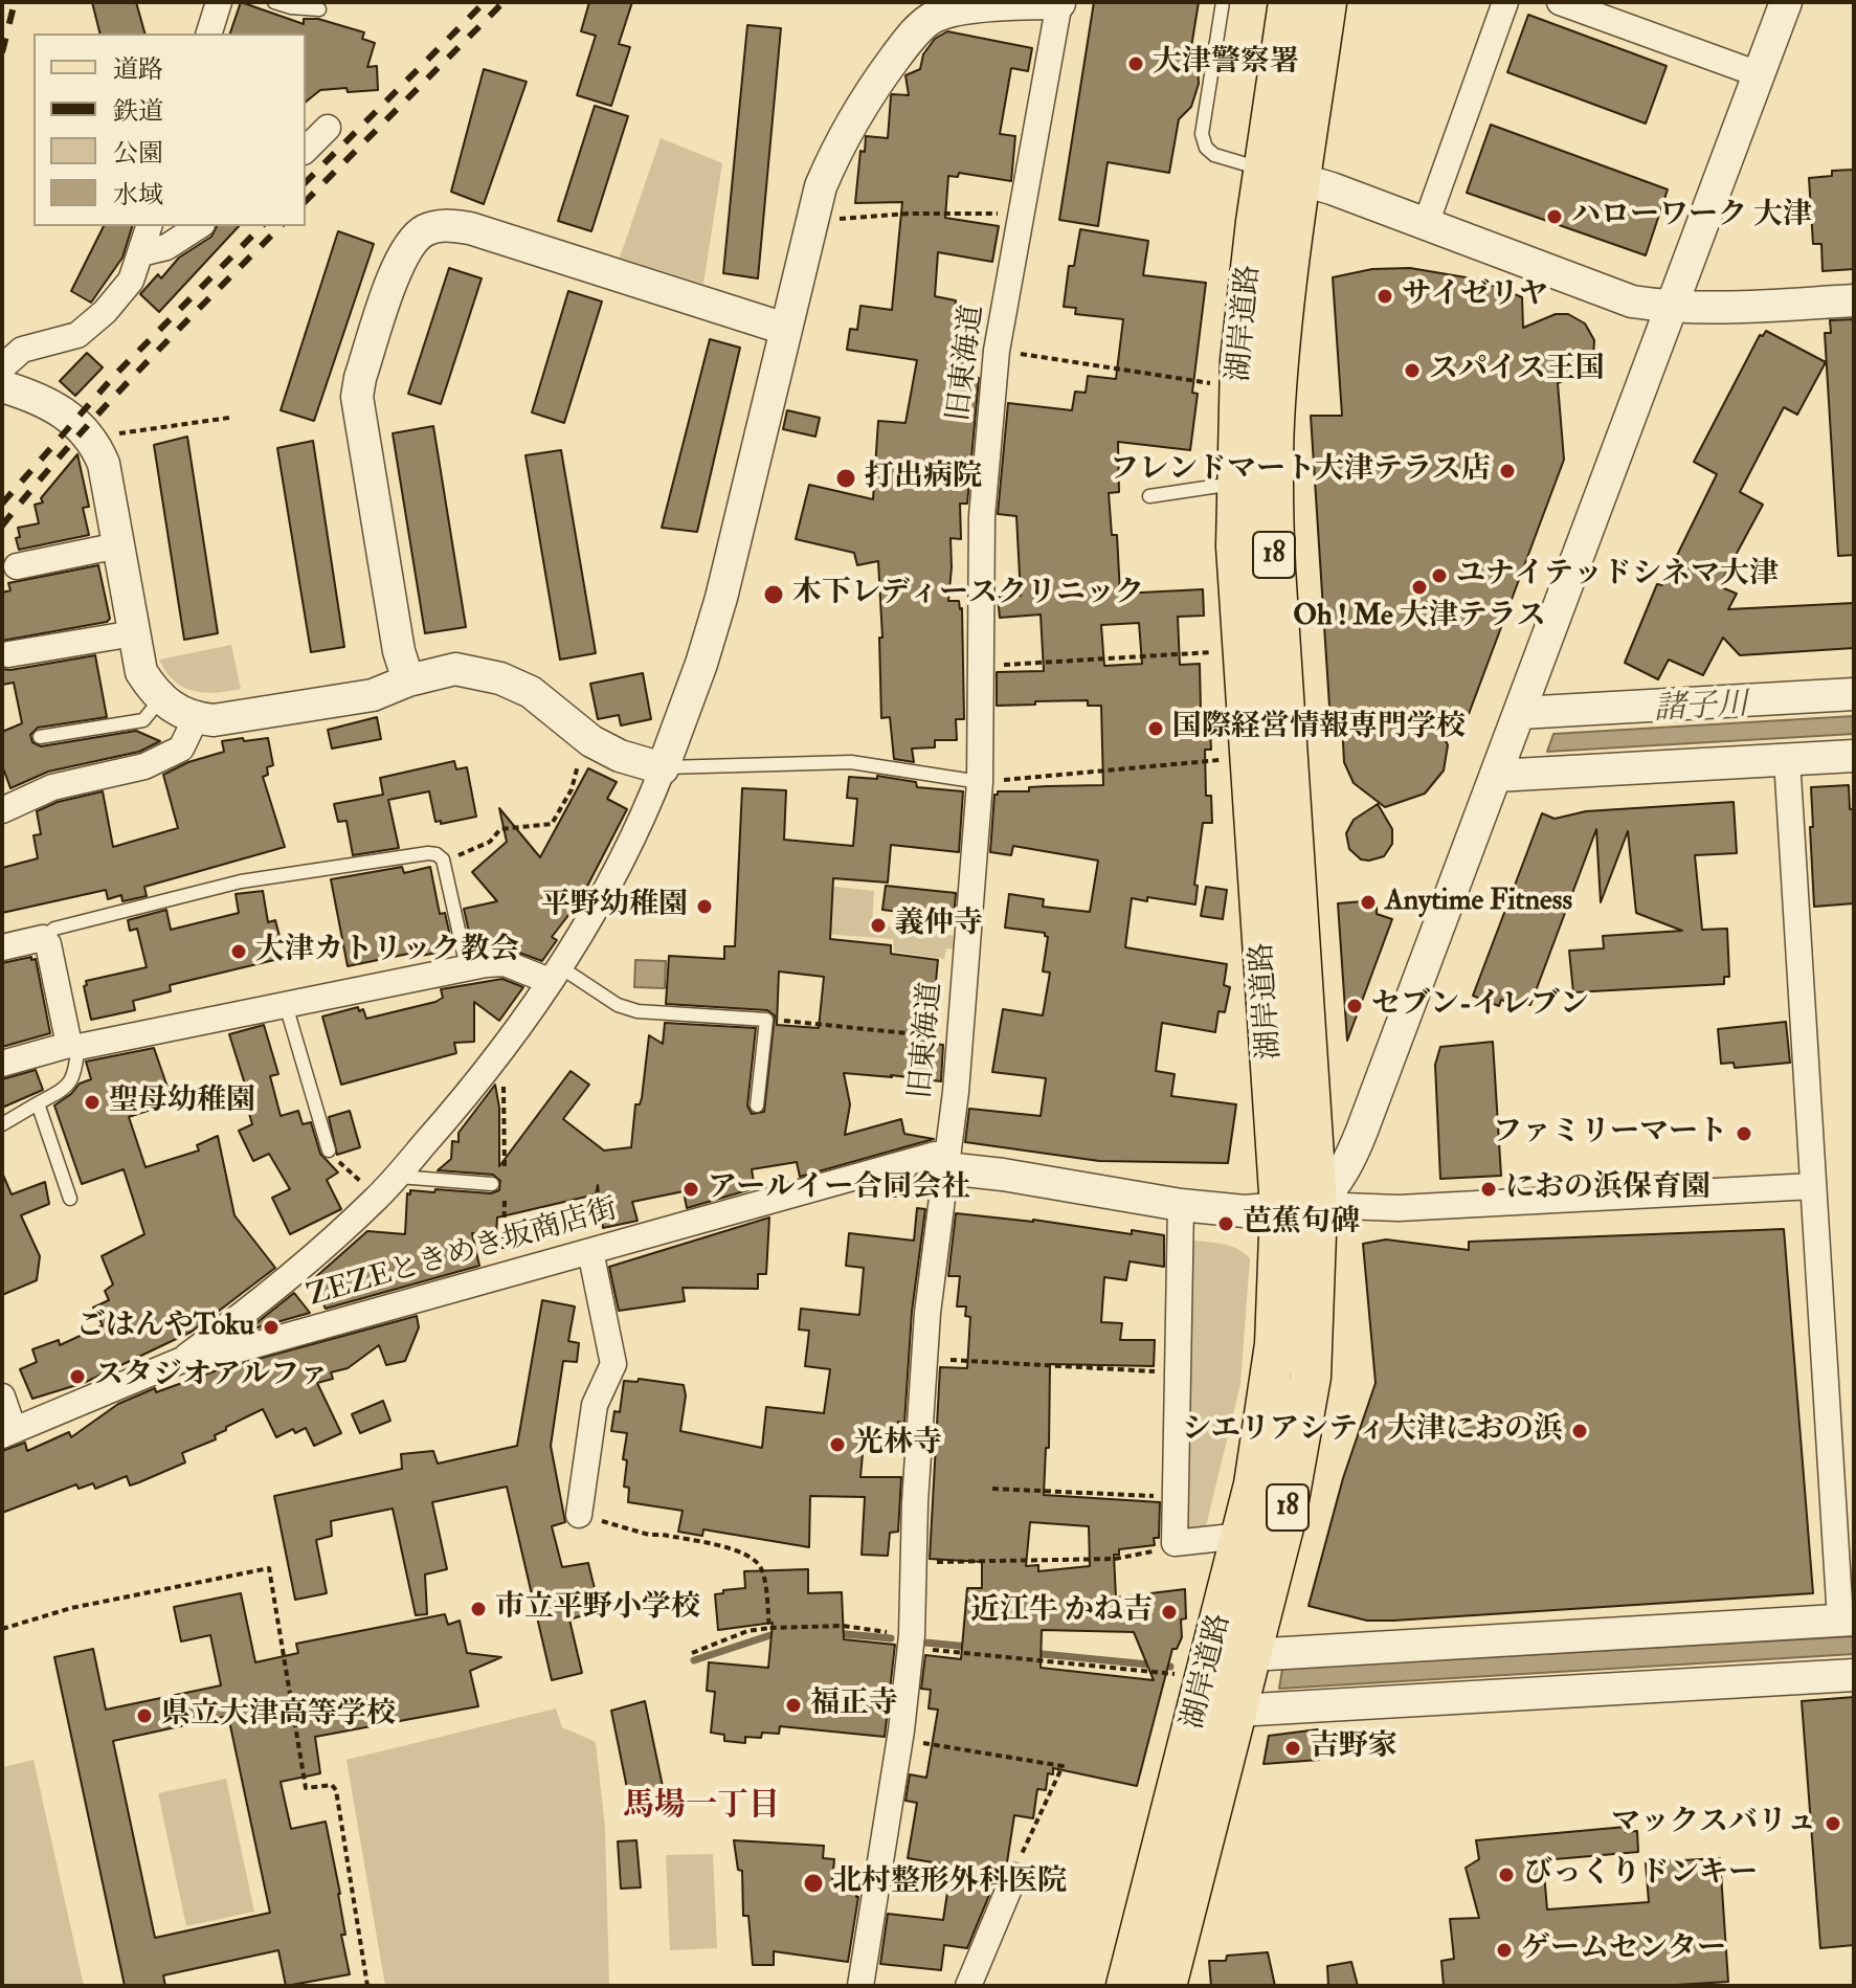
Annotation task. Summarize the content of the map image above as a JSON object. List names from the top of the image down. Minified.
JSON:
{"streets":{"main road":["湖岸道路","18"],"street":["旧東海道","ZEZEときめき坂商店街"]},"crossings":[["旧東海道","ZEZEときめき坂商店街"]],"districts":["馬場一丁目"],"water":["諸子川"],"places":["大津警察署","ハローワーク 大津","サイゼリヤ","スパイス王国","フレンドマート大津テラス店","打出病院","ユナイテッドシネマ大津","Oh ! Me 大津テラス","木下レディースクリニック","国際経営情報専門学校","Anytime Fitness","平野幼稚園","義仲寺","大津カトリック教会","セブン-イレブン","聖母幼稚園","ファミリーマート","アールイー合同会社","におの浜保育園","芭蕉句碑","ごはんやToku","スタジオアルファ","シエリアシティ大津におの浜","光林寺","市立平野小学校","近江牛 かね吉","福正寺","県立大津高等学校","吉野家","マックスバリュ","びっくりドンキー","北村整形外科医院","ゲームセンター"],"legend":["道路","鉄道","公園","水域"]}
